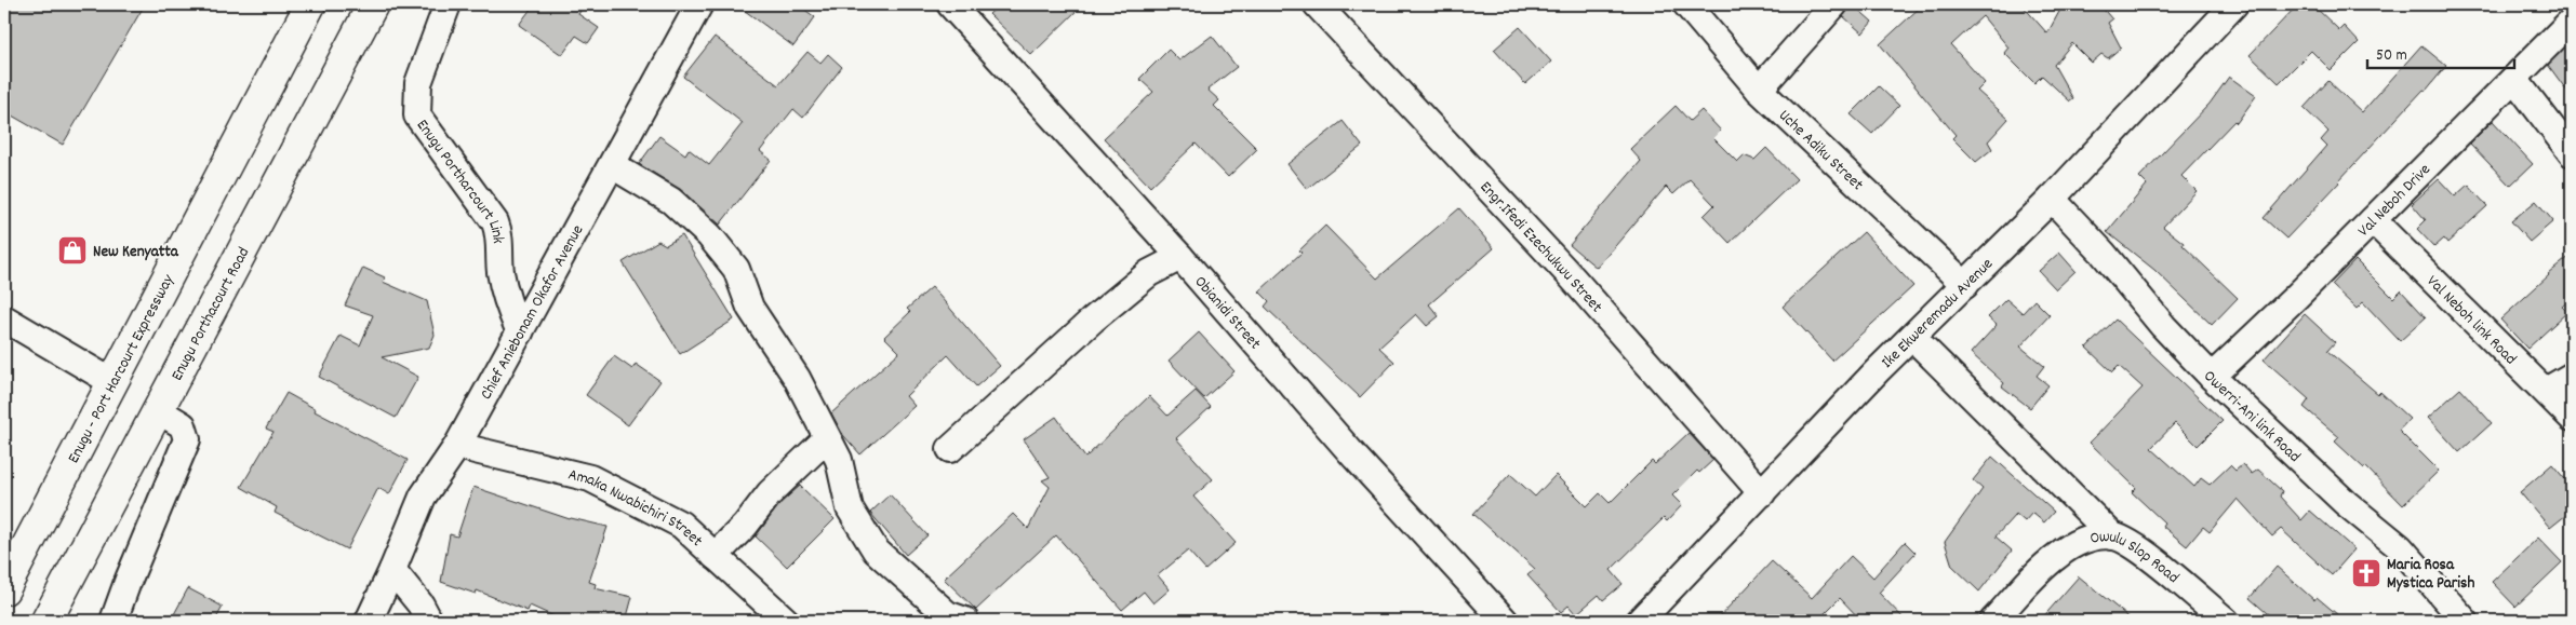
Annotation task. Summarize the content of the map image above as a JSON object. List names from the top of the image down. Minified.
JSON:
{"streets":{"highway":["Enugu Porthacourt Road","Enugu - Port Harcourt Expressway"],"street":["Uche Adiku Street","Enugu Portharcourt Link","Val Neboh Drive","Engr.Ifedi Ezechukwu Street","Chief Aniebonam Okafor Avenue","Obianidi Street","Ike Ekweremadu Avenue","Val Neboh link Road","Owerri-Ani link Road","Amaka Nwabichiri Street","Owulu Slop Road"]},"crossings":[["Uche Adiku Street","Ike Ekweremadu Avenue"],["Enugu Portharcourt Link","Chief Aniebonam Okafor Avenue"],["Val Neboh Drive","Val Neboh link Road"],["Val Neboh Drive","Owerri-Ani link Road"],["Engr.Ifedi Ezechukwu Street","Ike Ekweremadu Avenue"],["Chief Aniebonam Okafor Avenue","Amaka Nwabichiri Street"],["Ike Ekweremadu Avenue","Owerri-Ani link Road"]],"places":{"shop":["New Kenyatta"],"church":["Maria Rosa Mystica Parish"]},"scale_bar":"50 m"}
